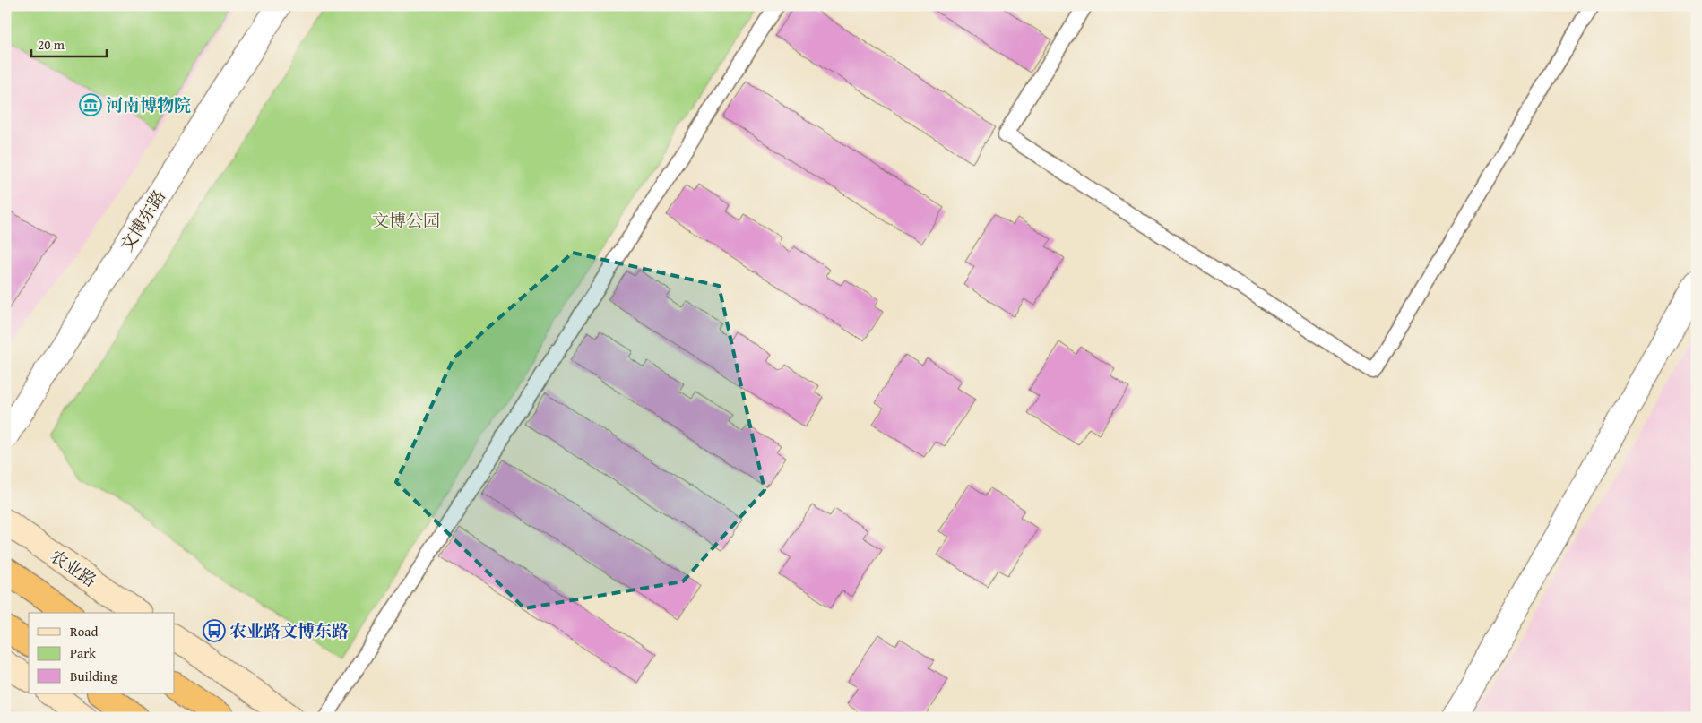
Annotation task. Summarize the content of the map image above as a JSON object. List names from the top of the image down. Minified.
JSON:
{"streets":{"street":["文博东路","农业路"]},"parks":["文博公园"],"places":{"museum":["河南博物院"],"bus stop":["农业路文博东路"]},"legend":["Road","Park","Building"],"scale_bar":"20 m"}
